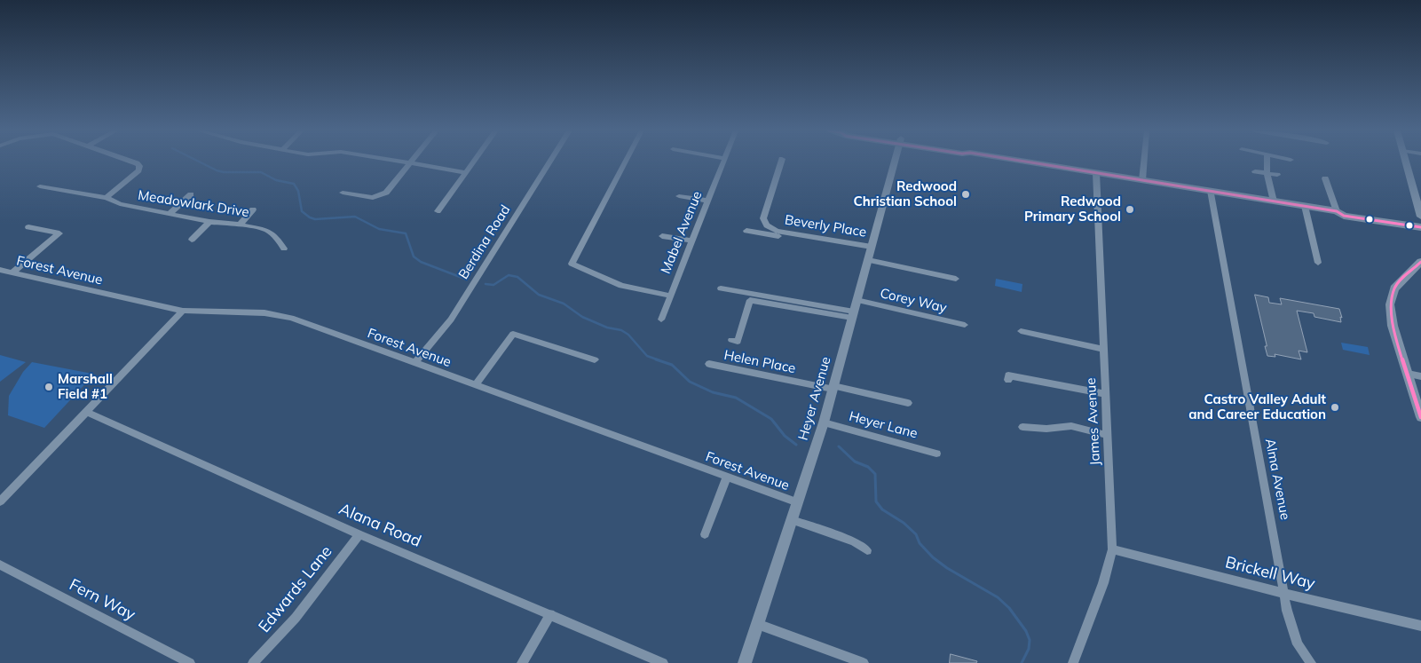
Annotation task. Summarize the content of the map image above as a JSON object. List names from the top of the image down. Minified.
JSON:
{"streets":{"street":["Meadowlark Drive","Beverly Place","Mabel Avenue","Berdina Road","Forest Avenue","Corey Way","Helen Place","Heyer Avenue","James Avenue","Heyer Lane","Alma Avenue","Alana Road","Brickell Way","Edwards Lane","Fern Way"]},"crossings":[["Beverly Place","Heyer Avenue"],["Berdina Road","Forest Avenue"],["Forest Avenue","Heyer Avenue"],["Corey Way","Heyer Avenue"],["Helen Place","Heyer Avenue"],["Heyer Avenue","Heyer Lane"],["James Avenue","Brickell Way"],["Alma Avenue","Brickell Way"],["Alana Road","Edwards Lane"]],"places":["Redwood Christian School","Redwood Primary School","Marshall Field #1","Castro Valley Adult and Career Education"]}
